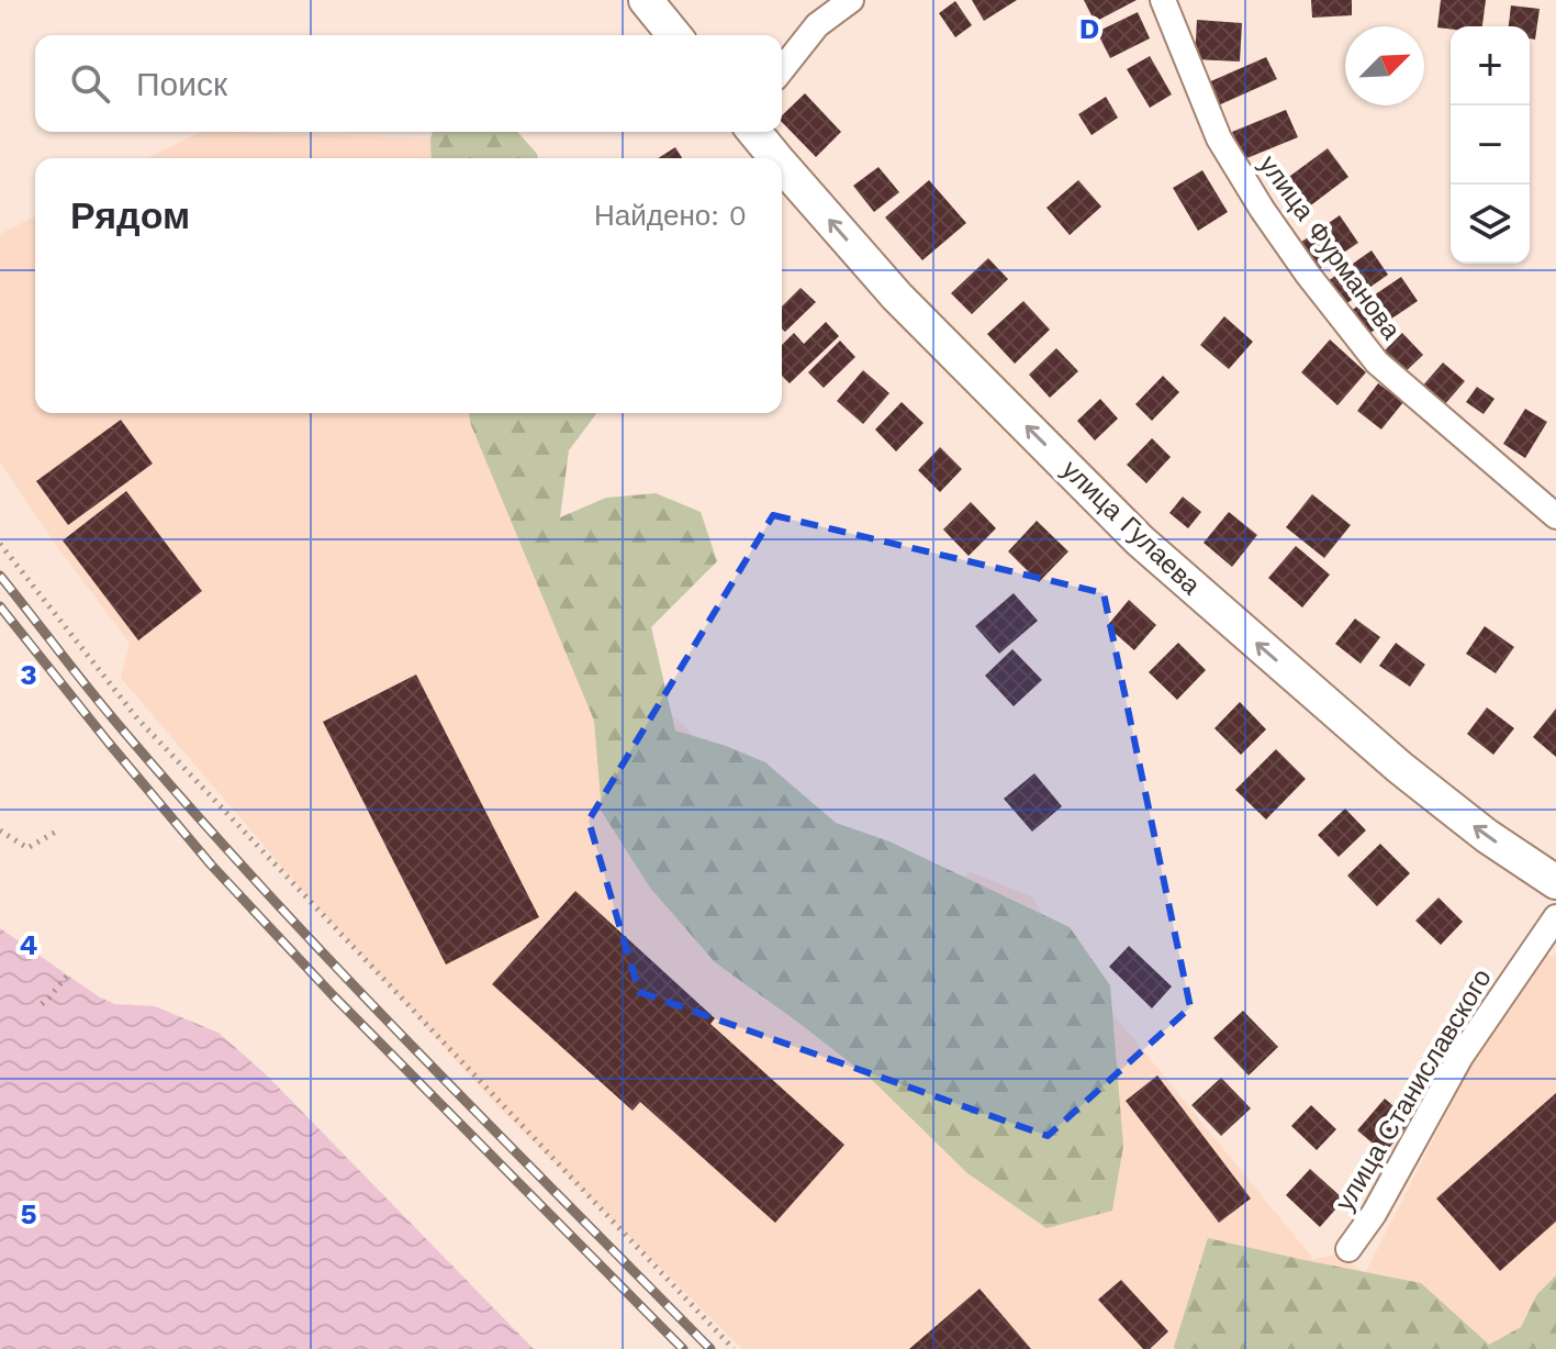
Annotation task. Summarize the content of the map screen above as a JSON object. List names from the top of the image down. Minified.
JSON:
{"streets":{"main road":["улица Гулаева"],"street":["улица Фурманова","улица Станиславского"]},"one_way":["улица Гулаева"],"north":"top right","page":{"map_buttons":["+","−"],"search":"Поиск","heading":["Рядом","Найдено: 0"]},"grid":{"columns":["D"],"rows":["3","4","5"]}}
